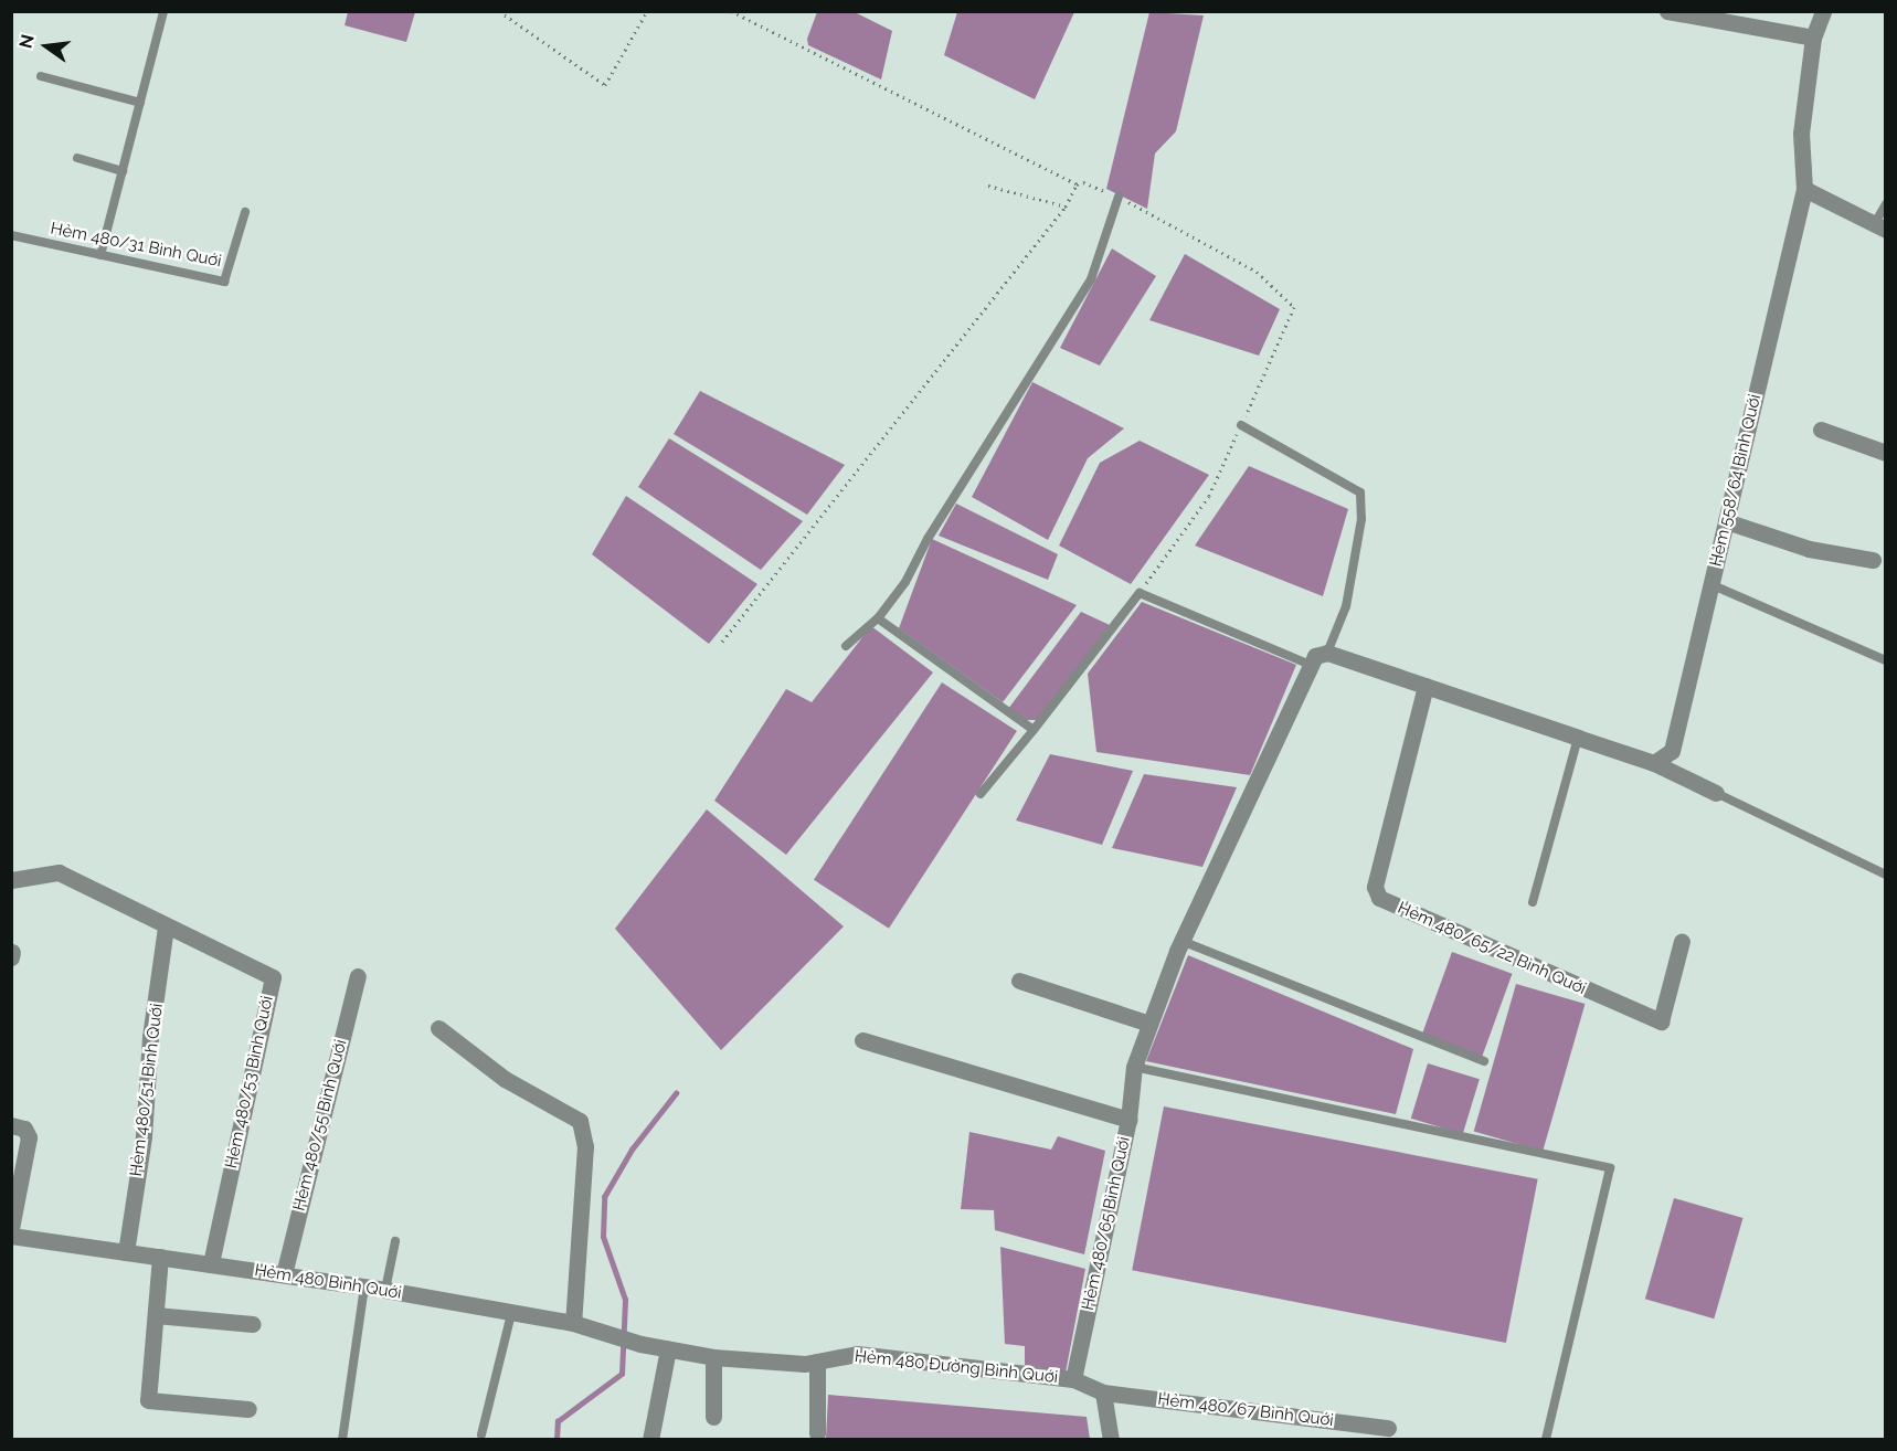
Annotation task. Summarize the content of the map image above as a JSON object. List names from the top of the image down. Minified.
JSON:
{"streets":{"street":["Hẻm 558/64 Bình Quới","Hẻm 480/65/22 Bình Quới","Hẻm 480/53 Bình Quới","Hẻm 480/51 Bình Quới","Hẻm 480/55 Bình Quới","Hẻm 480/65 Bình Quới","Hẻm 480 Bình Quới","Hẻm 480 Đường Bình Quới","Hẻm 480/67 Bình Quới"],"lane":["Hẻm 480/31 Bình Quới"]},"crossings":[["Hẻm 480/53 Bình Quới","Hẻm 480/51 Bình Quới"],["Hẻm 480/53 Bình Quới","Hẻm 480 Bình Quới"],["Hẻm 480/51 Bình Quới","Hẻm 480 Bình Quới"],["Hẻm 480/55 Bình Quới","Hẻm 480 Bình Quới"],["Hẻm 480/65 Bình Quới","Hẻm 480 Đường Bình Quới"],["Hẻm 480 Bình Quới","Hẻm 480 Đường Bình Quới"],["Hẻm 480 Đường Bình Quới","Hẻm 480/67 Bình Quới"]],"north":"left"}
